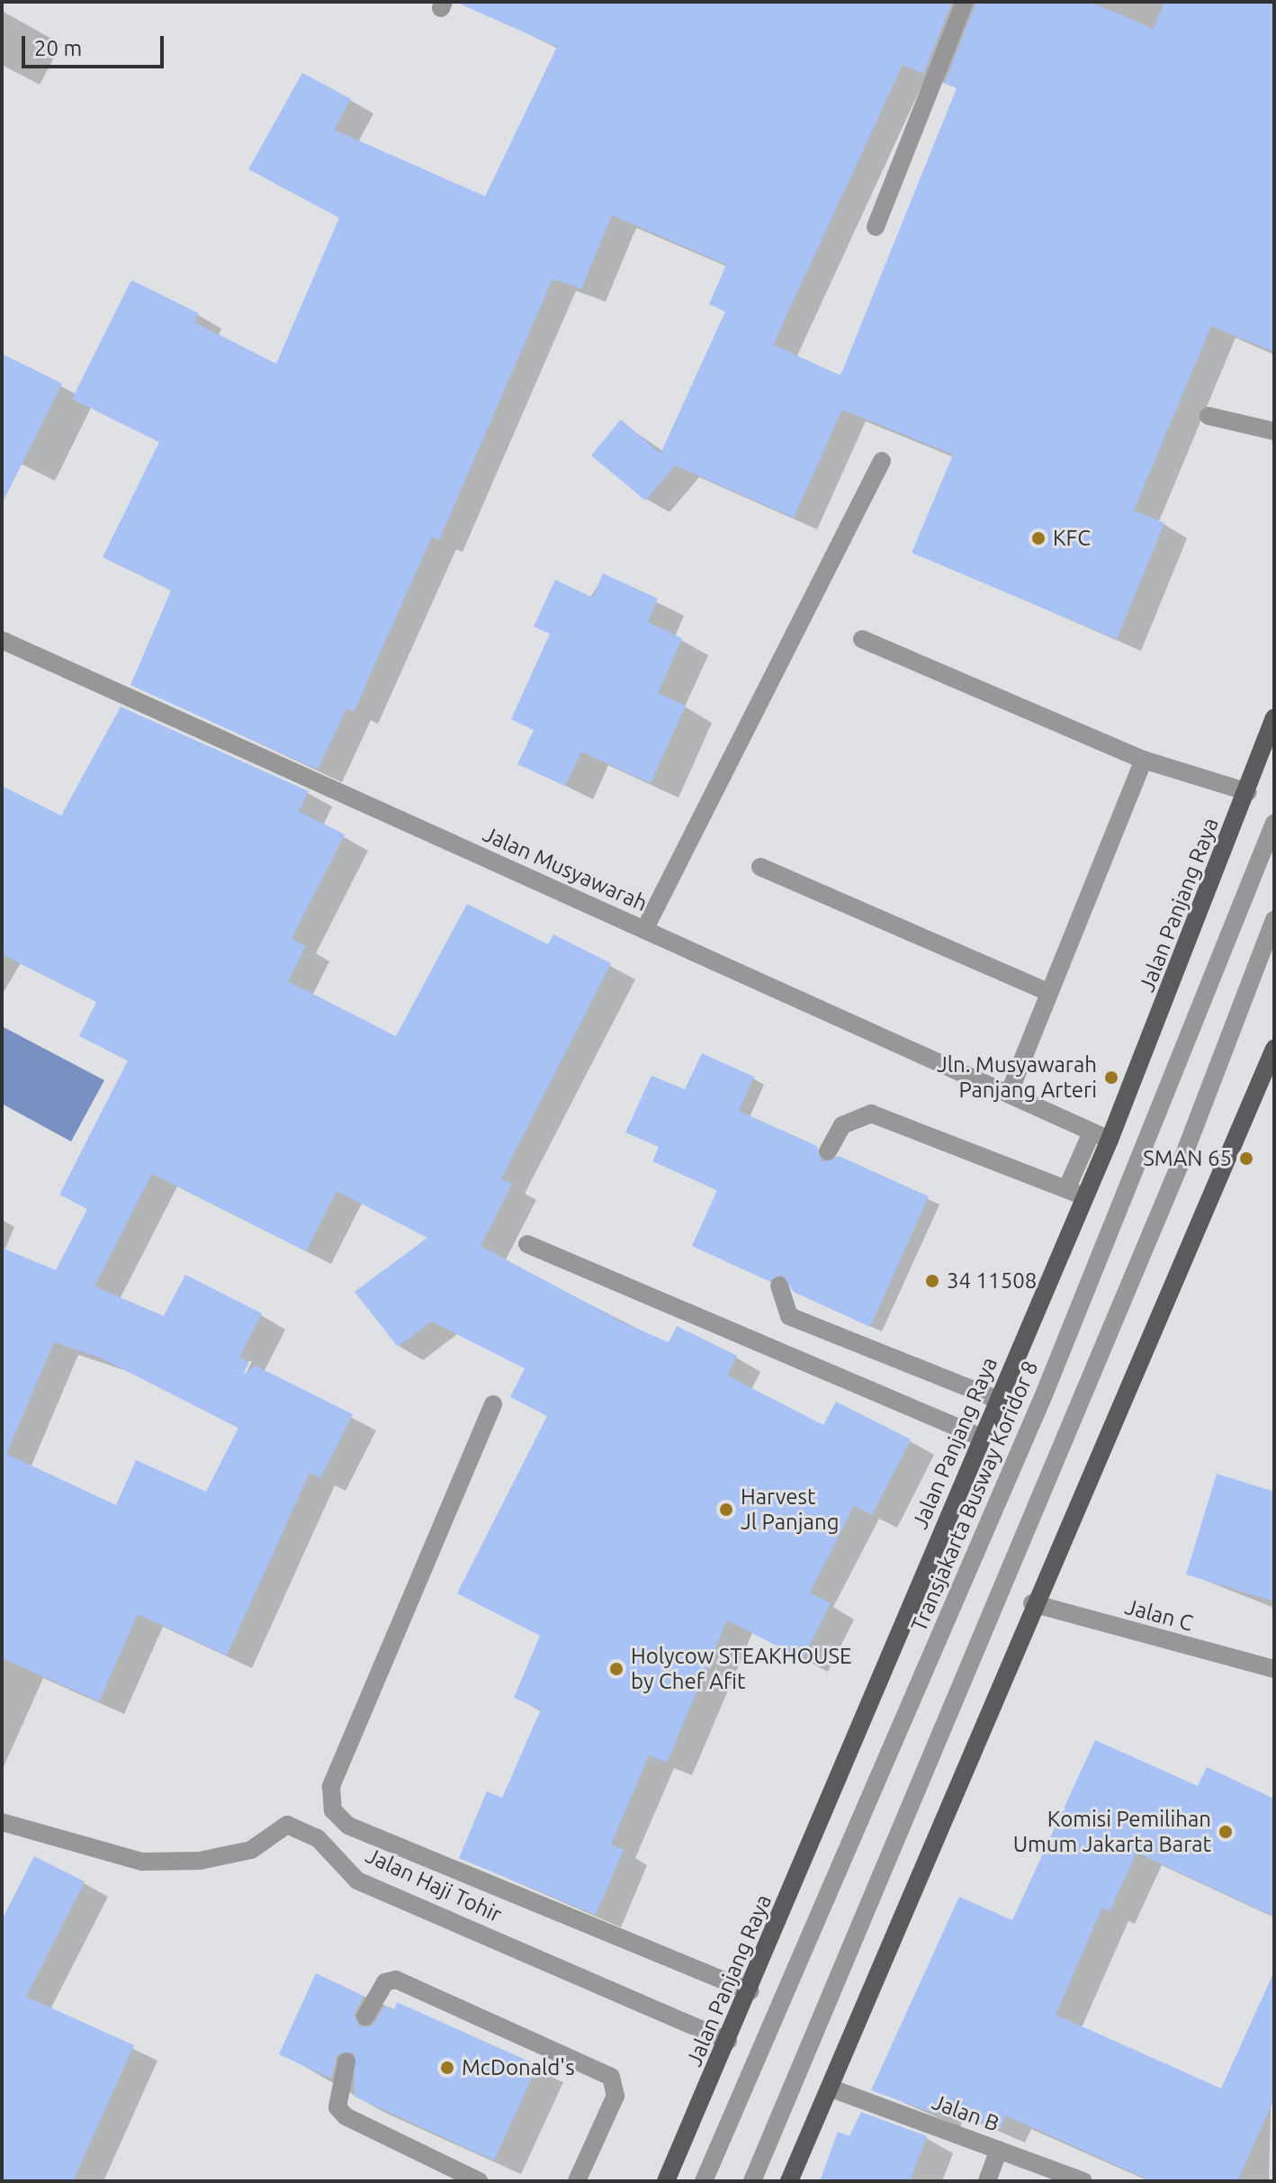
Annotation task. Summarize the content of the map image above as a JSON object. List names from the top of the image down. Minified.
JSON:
{"streets":{"main road":["Jalan Panjang Raya"],"street":["Jalan Musyawarah","Transjakarta Busway Koridor 8","Jalan C","Jalan Haji Tohir","Jalan B"]},"crossings":[["Jalan Musyawarah","Jalan Panjang Raya"],["Jalan Panjang Raya","Jalan Haji Tohir"]],"places":["KFC","Jln. Musyawarah Panjang Arteri","SMAN 65","34 11508","Harvest Jl Panjang","Holycow STEAKHOUSE by Chef Afit","Komisi Pemilihan Umum Jakarta Barat","McDonald's"],"scale_bar":"20 m"}
